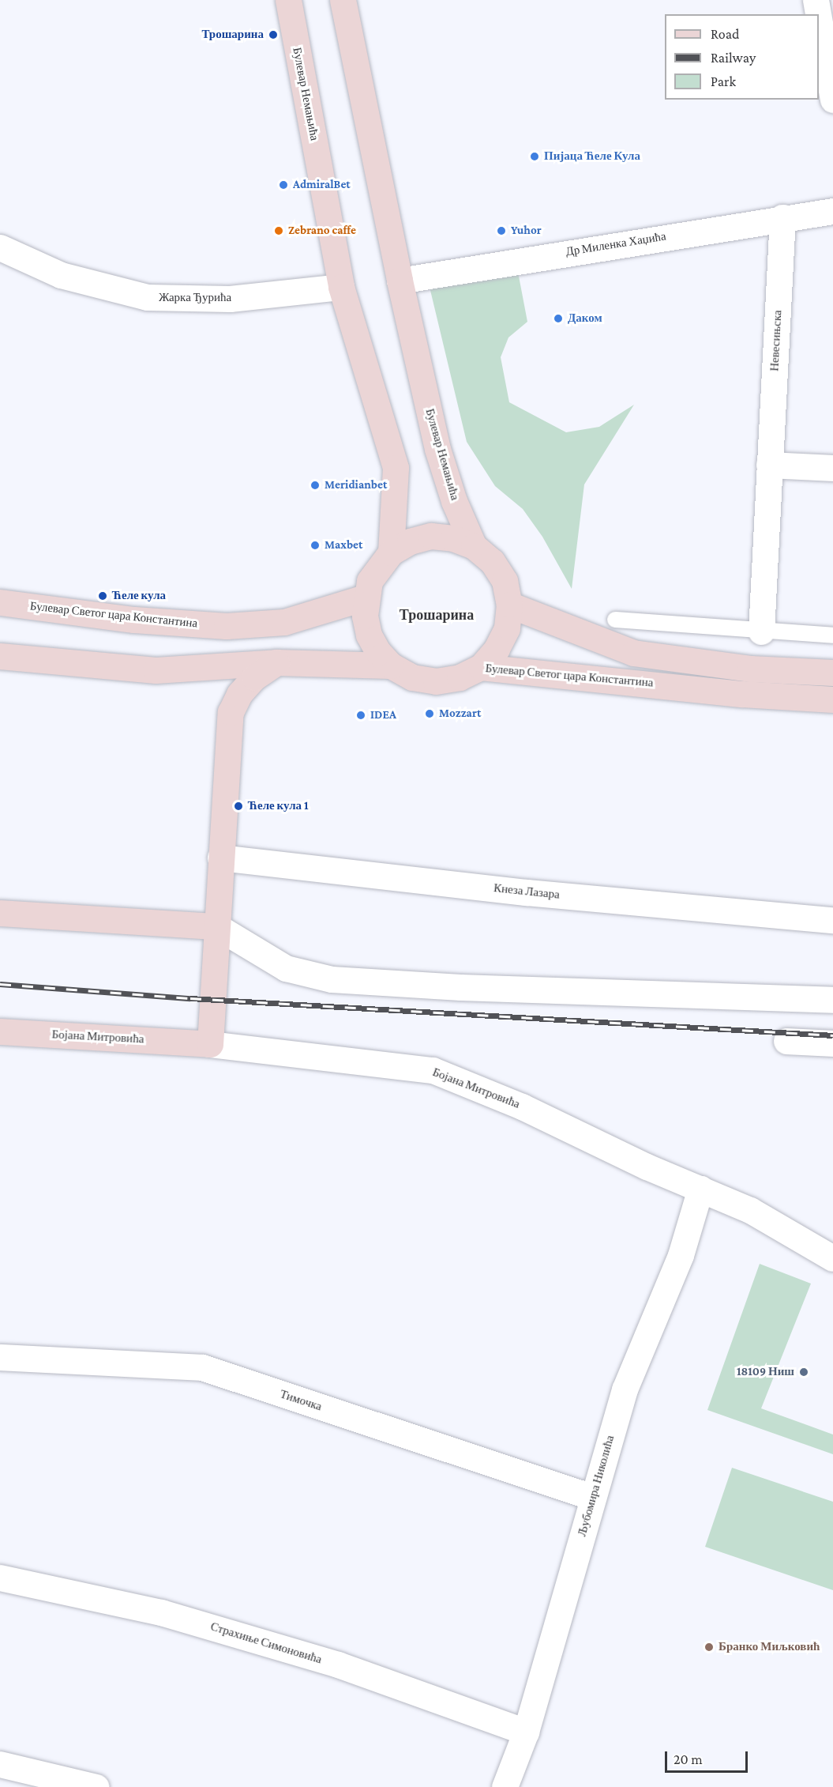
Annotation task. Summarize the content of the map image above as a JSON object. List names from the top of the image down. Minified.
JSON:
{"streets":{"street":["Булевар Немањића","Др Миленка Хаџића","Жарка Ђурића","Невесињска","Булевар Светог цара Константина","Кнеза Лазара","Бојана Митровића","Тимочка","Љубомира Николића","Страхиње Симоновића"]},"crossings":[["Булевар Немањића","Др Миленка Хаџића"],["Булевар Немањића","Жарка Ђурића"],["Булевар Немањића","Булевар Светог цара Константина"],["Др Миленка Хаџића","Невесињска"],["Бојана Митровића","Љубомира Николића"],["Тимочка","Љубомира Николића"],["Љубомира Николића","Страхиње Симоновића"]],"districts":["Трошарина"],"places":["Трошарина","Пијаца Ћеле Кула","AdmiralBet","Zebrano caffe","Yuhor","Даком","Meridianbet","Maxbet","Ћеле кула","Mozzart","IDEA","Ћеле кула 1","18109 Ниш","Бранко Миљковић"],"legend":["Road","Railway","Park"],"scale_bar":"20 m"}
